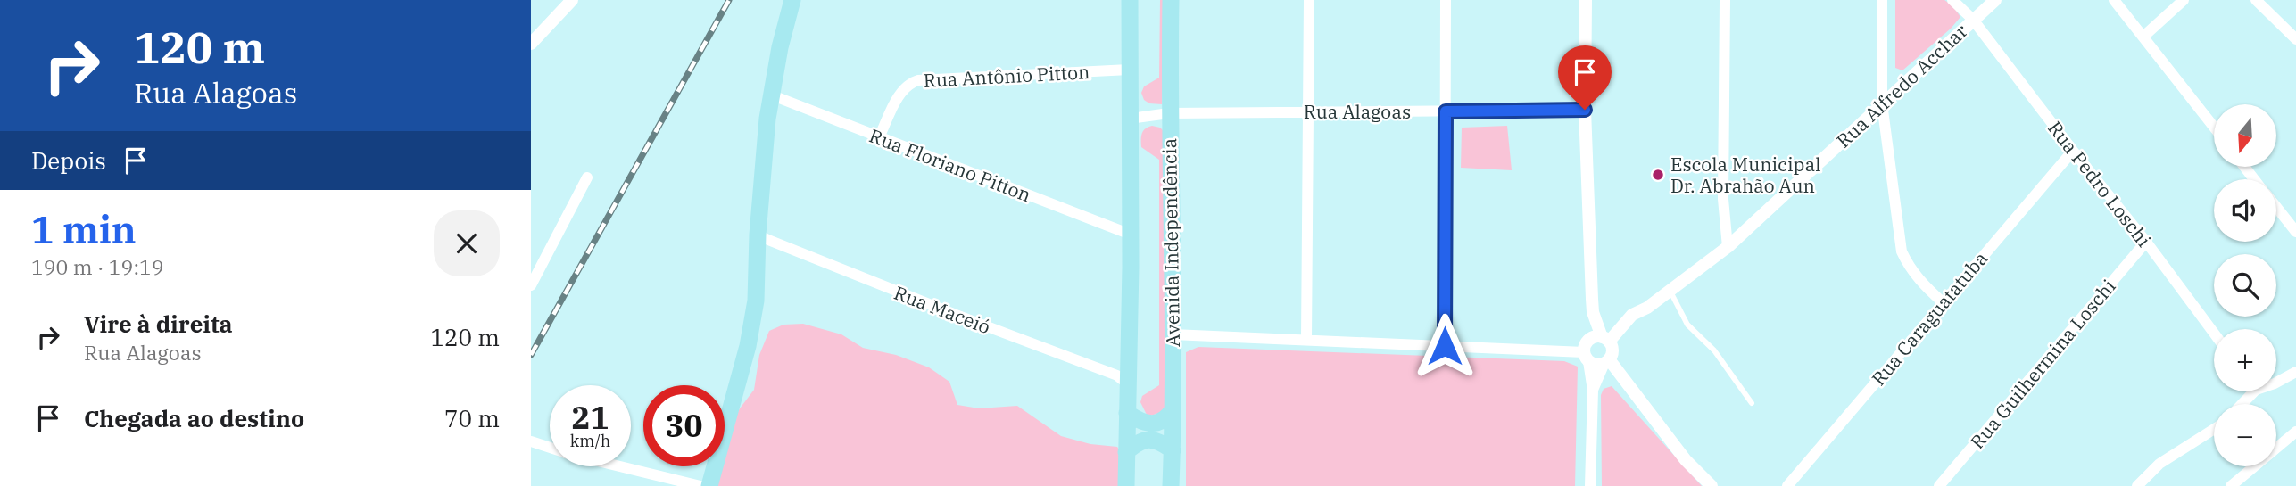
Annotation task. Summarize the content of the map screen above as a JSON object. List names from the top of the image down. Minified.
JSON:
{"streets":{"main road":["Avenida Independência"],"street":["Rua Antônio Pitton","Rua Alfredo Acchar","Rua Alagoas","Rua Floriano Pitton","Rua Pedro Loschi","Rua Maceió","Rua Caraguatatuba","Rua Guilhermina Loschi"]},"crossings":[["Rua Antônio Pitton","Rua Floriano Pitton"],["Rua Antônio Pitton","Avenida Independência"],["Rua Alfredo Acchar","Rua Pedro Loschi"],["Rua Alagoas","Avenida Independência"],["Rua Floriano Pitton","Avenida Independência"],["Rua Pedro Loschi","Rua Caraguatatuba"],["Rua Pedro Loschi","Rua Guilhermina Loschi"],["Avenida Independência","Rua Maceió"]],"places":["Escola Municipal Dr. Abrahão Aun"],"north":"bottom","page":{"turn":["120 m","Rua Alagoas"],"map_buttons":["+","−"],"then":"Depois","heading":["1 min","190 m · 19:19"],"list":[{"name":"Vire à direita","note":"Rua Alagoas","value":"120 m"},{"name":"Chegada ao destino","value":"70 m"}],"speed":"21 km/h","limit":"30"}}
